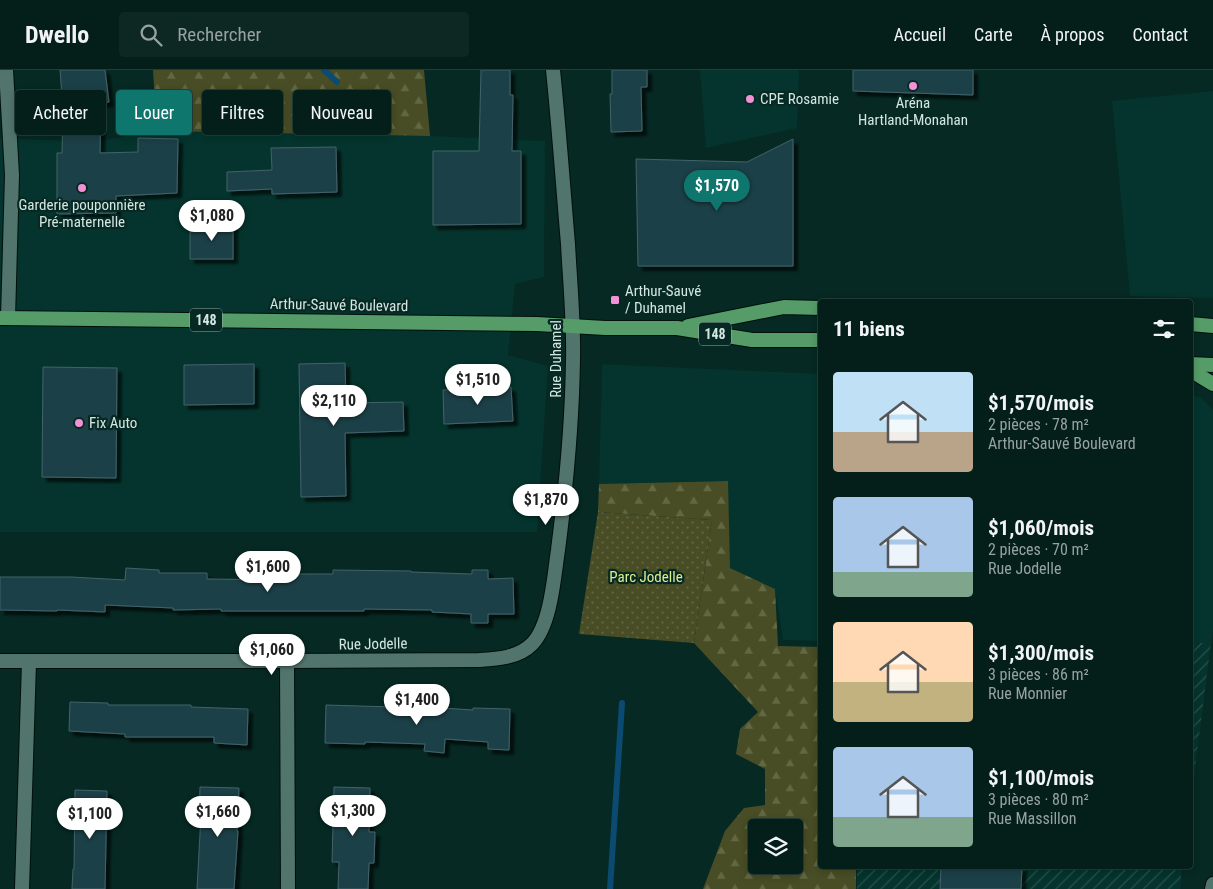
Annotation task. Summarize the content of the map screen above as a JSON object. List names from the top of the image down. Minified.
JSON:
{"streets":{"main road":["Arthur-Sauvé Boulevard","148"],"street":["Rue Duhamel","Rue Jodelle"]},"crossings":[["Arthur-Sauvé Boulevard","Rue Duhamel"],["Rue Duhamel","Rue Jodelle"]],"parks":["Parc Jodelle"],"places":{"other":["Aréna Hartland-Monahan","CPE Rosamie","Garderie pouponnière Pré-maternelle","Fix Auto"],"transit":["Arthur-Sauvé / Duhamel"]},"page":{"header":"Dwello","search":"Rechercher","nav":["Accueil","Carte","À propos","Contact"],"chip":["Acheter","Louer","Filtres","Nouveau"],"price":["$1,570","$1,080","$1,510","$2,110","$1,870","$1,600","$1,060","$1,400","$1,300","$1,660","$1,100"],"heading":"11 biens","list":[{"name":"$1,570/mois","note":"2 pièces · 78 m² · Arthur-Sauvé Boulevard"},{"name":"$1,060/mois","note":"2 pièces · 70 m² · Rue Jodelle"},{"name":"$1,300/mois","note":"3 pièces · 86 m² · Rue Monnier"},{"name":"$1,100/mois","note":"3 pièces · 80 m² · Rue Massillon"}]}}
